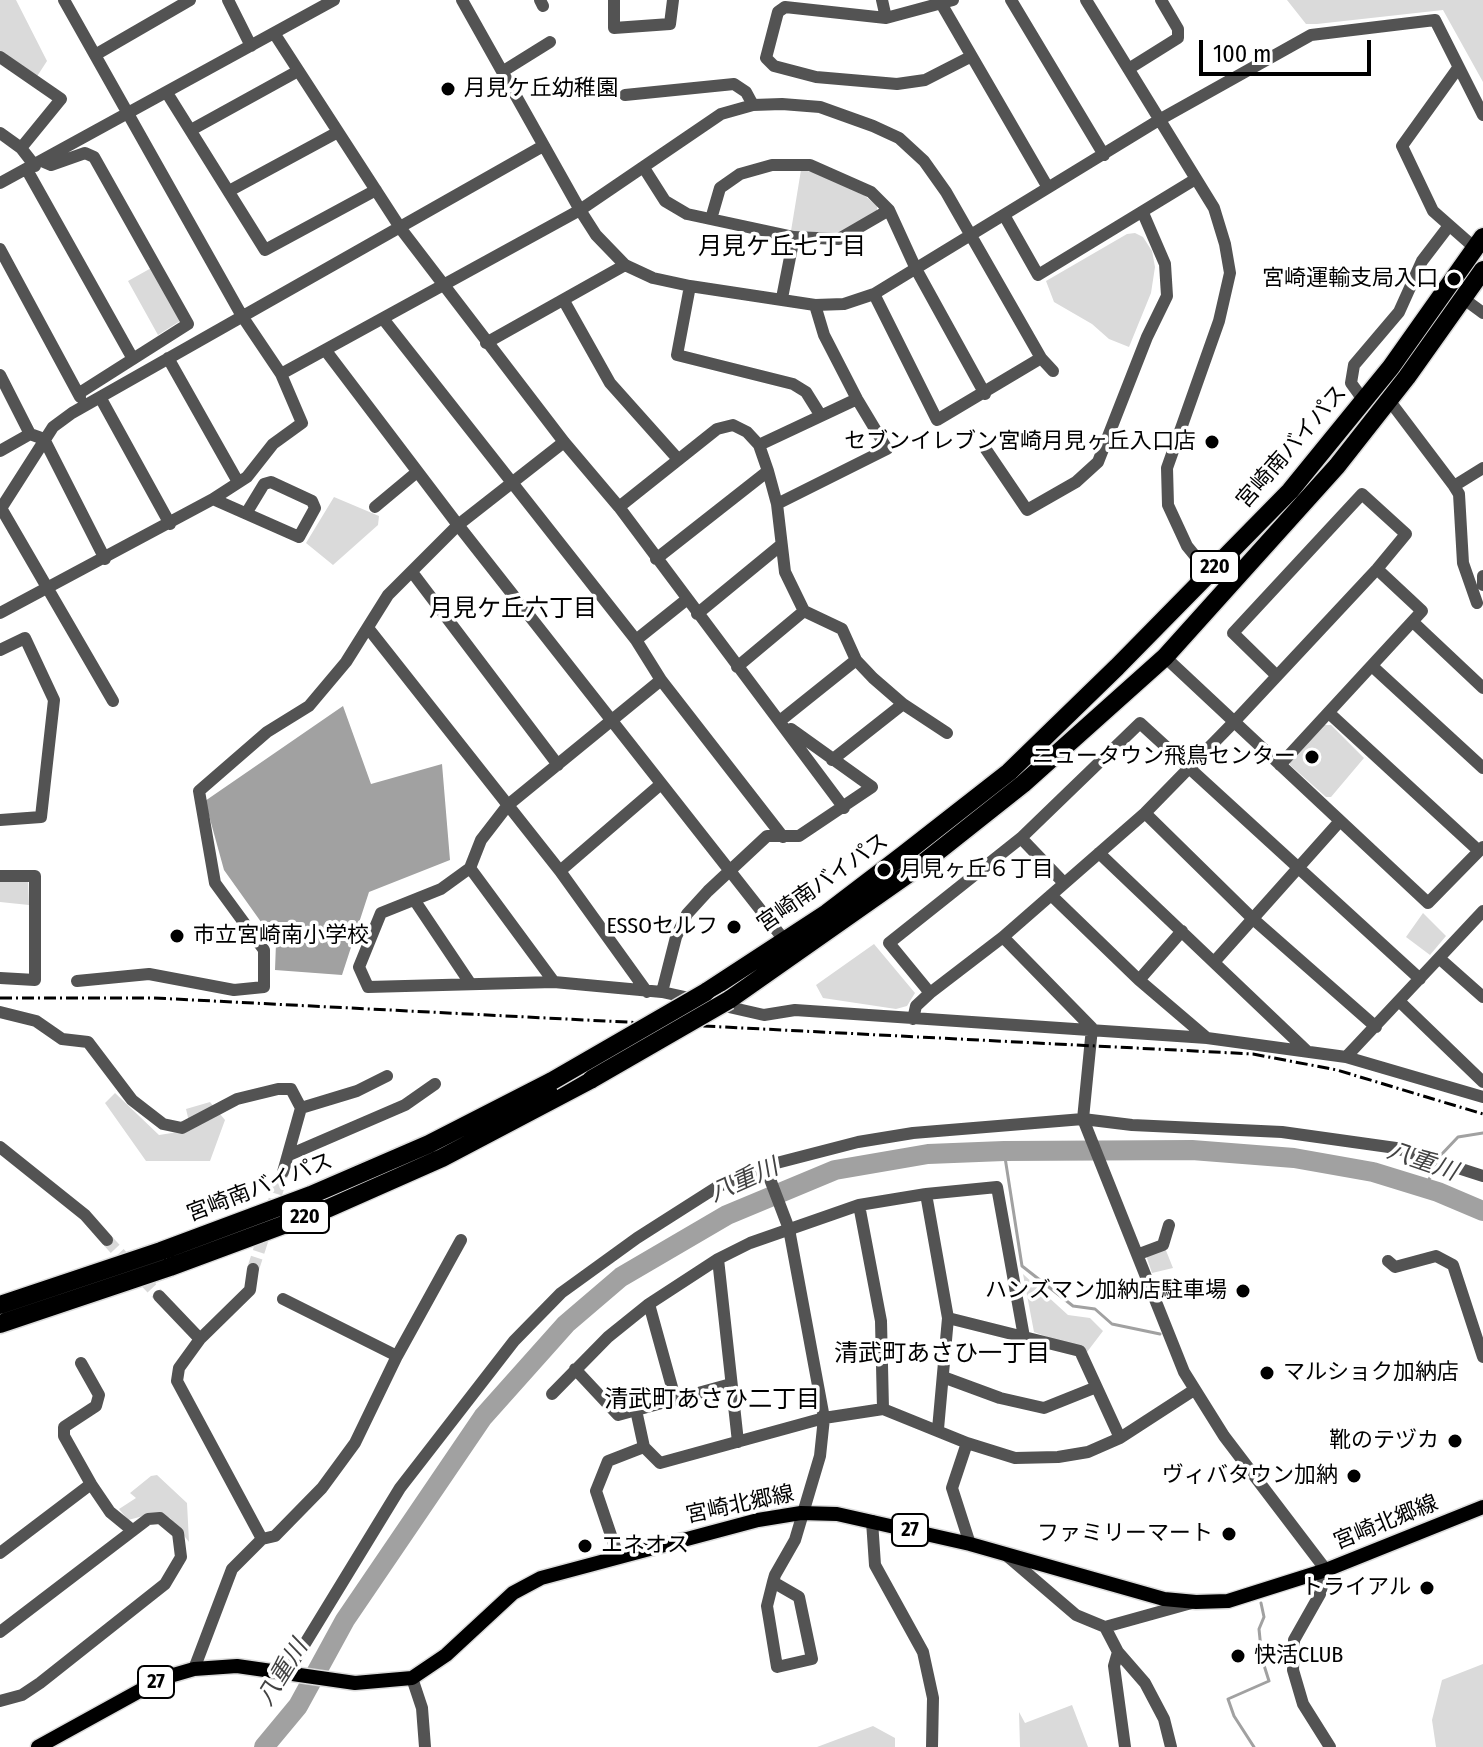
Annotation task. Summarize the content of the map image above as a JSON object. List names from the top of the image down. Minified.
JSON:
{"streets":{"highway":["宮崎南バイパス","220"],"main road":["宮崎北郷線","27"]},"crossings":[["宮崎北郷線","27"]],"districts":["月見ケ丘七丁目","月見ケ丘六丁目","清武町あさひ一丁目","清武町あさひ二丁目"],"water":["八重川"],"places":["月見ケ丘幼稚園","宮崎運輸支局入口","セブンイレブン宮崎月見ヶ丘入口店","ニュータウン飛鳥センター","月見ヶ丘６丁目","ESSOセルフ","市立宮崎南小学校","ハンズマン加納店駐車場","マルショク加納店","靴のテヅカ","ヴィバタウン加納","ファミリーマート","エネオス","トライアル","快活CLUB"],"scale_bar":"100 m"}
